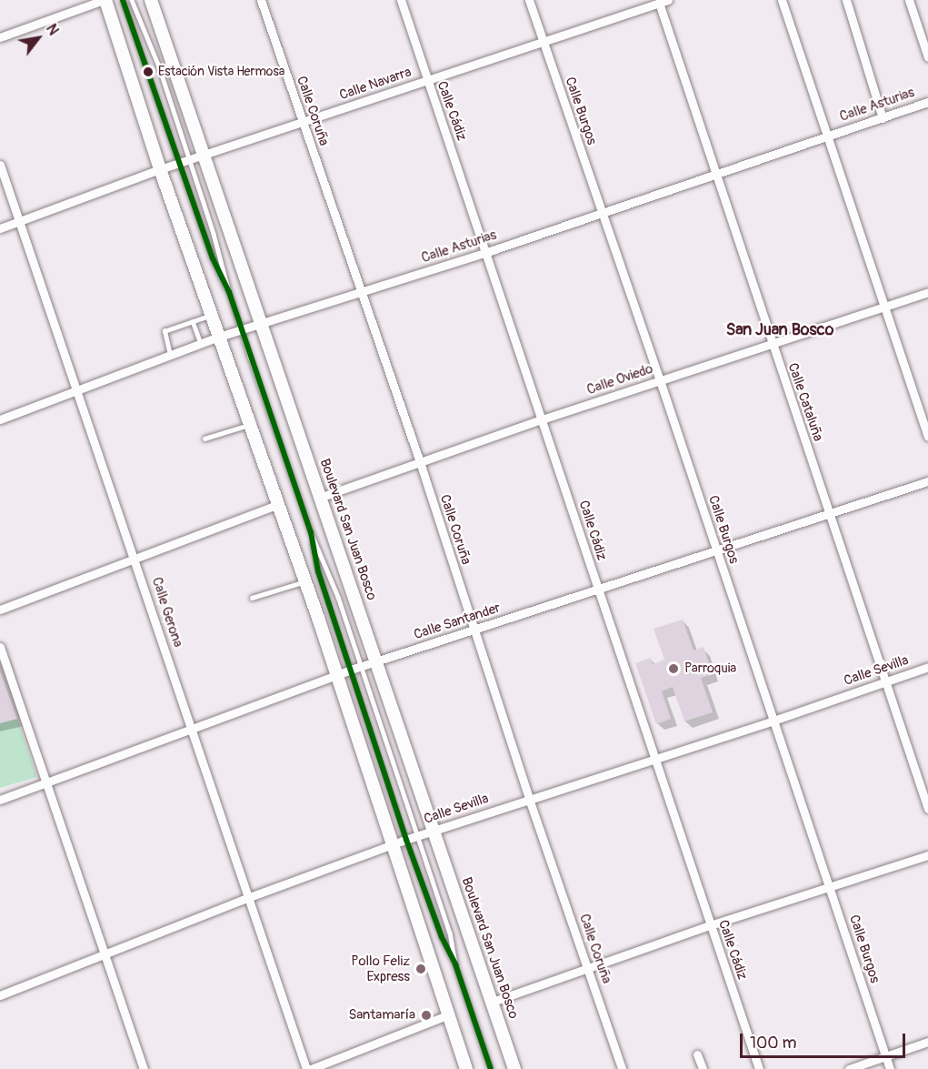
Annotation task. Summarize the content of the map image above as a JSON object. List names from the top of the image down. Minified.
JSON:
{"streets":{"street":["Calle Navarra","Calle Asturias","Calle Coruña","Calle Cádiz","Calle Burgos","Calle Oviedo","Calle Cataluña","Boulevard San Juan Bosco","Calle Gerona","Calle Santander","Calle Sevilla"]},"crossings":[["Calle Navarra","Calle Coruña"],["Calle Navarra","Calle Cádiz"],["Calle Navarra","Calle Burgos"],["Calle Navarra","Calle Cataluña"],["Calle Navarra","Boulevard San Juan Bosco"],["Calle Navarra","Calle Gerona"],["Calle Asturias","Calle Coruña"],["Calle Asturias","Calle Cádiz"],["Calle Asturias","Calle Burgos"],["Calle Asturias","Calle Cataluña"],["Calle Asturias","Boulevard San Juan Bosco"],["Calle Asturias","Calle Gerona"],["Calle Coruña","Calle Oviedo"],["Calle Coruña","Calle Santander"],["Calle Coruña","Calle Sevilla"],["Calle Cádiz","Calle Oviedo"],["Calle Cádiz","Calle Santander"],["Calle Cádiz","Calle Sevilla"],["Calle Burgos","Calle Oviedo"],["Calle Burgos","Calle Santander"],["Calle Burgos","Calle Sevilla"],["Calle Oviedo","Calle Cataluña"],["Calle Oviedo","Boulevard San Juan Bosco"],["Calle Cataluña","Calle Santander"],["Calle Cataluña","Calle Sevilla"],["Boulevard San Juan Bosco","Calle Santander"],["Boulevard San Juan Bosco","Calle Sevilla"],["Calle Gerona","Calle Santander"],["Calle Gerona","Calle Sevilla"]],"districts":["San Juan Bosco"],"places":["Estación Vista Hermosa","Parroquia","Pollo Feliz Express","Santamaría"],"scale_bar":"100 m","north":"top right"}
